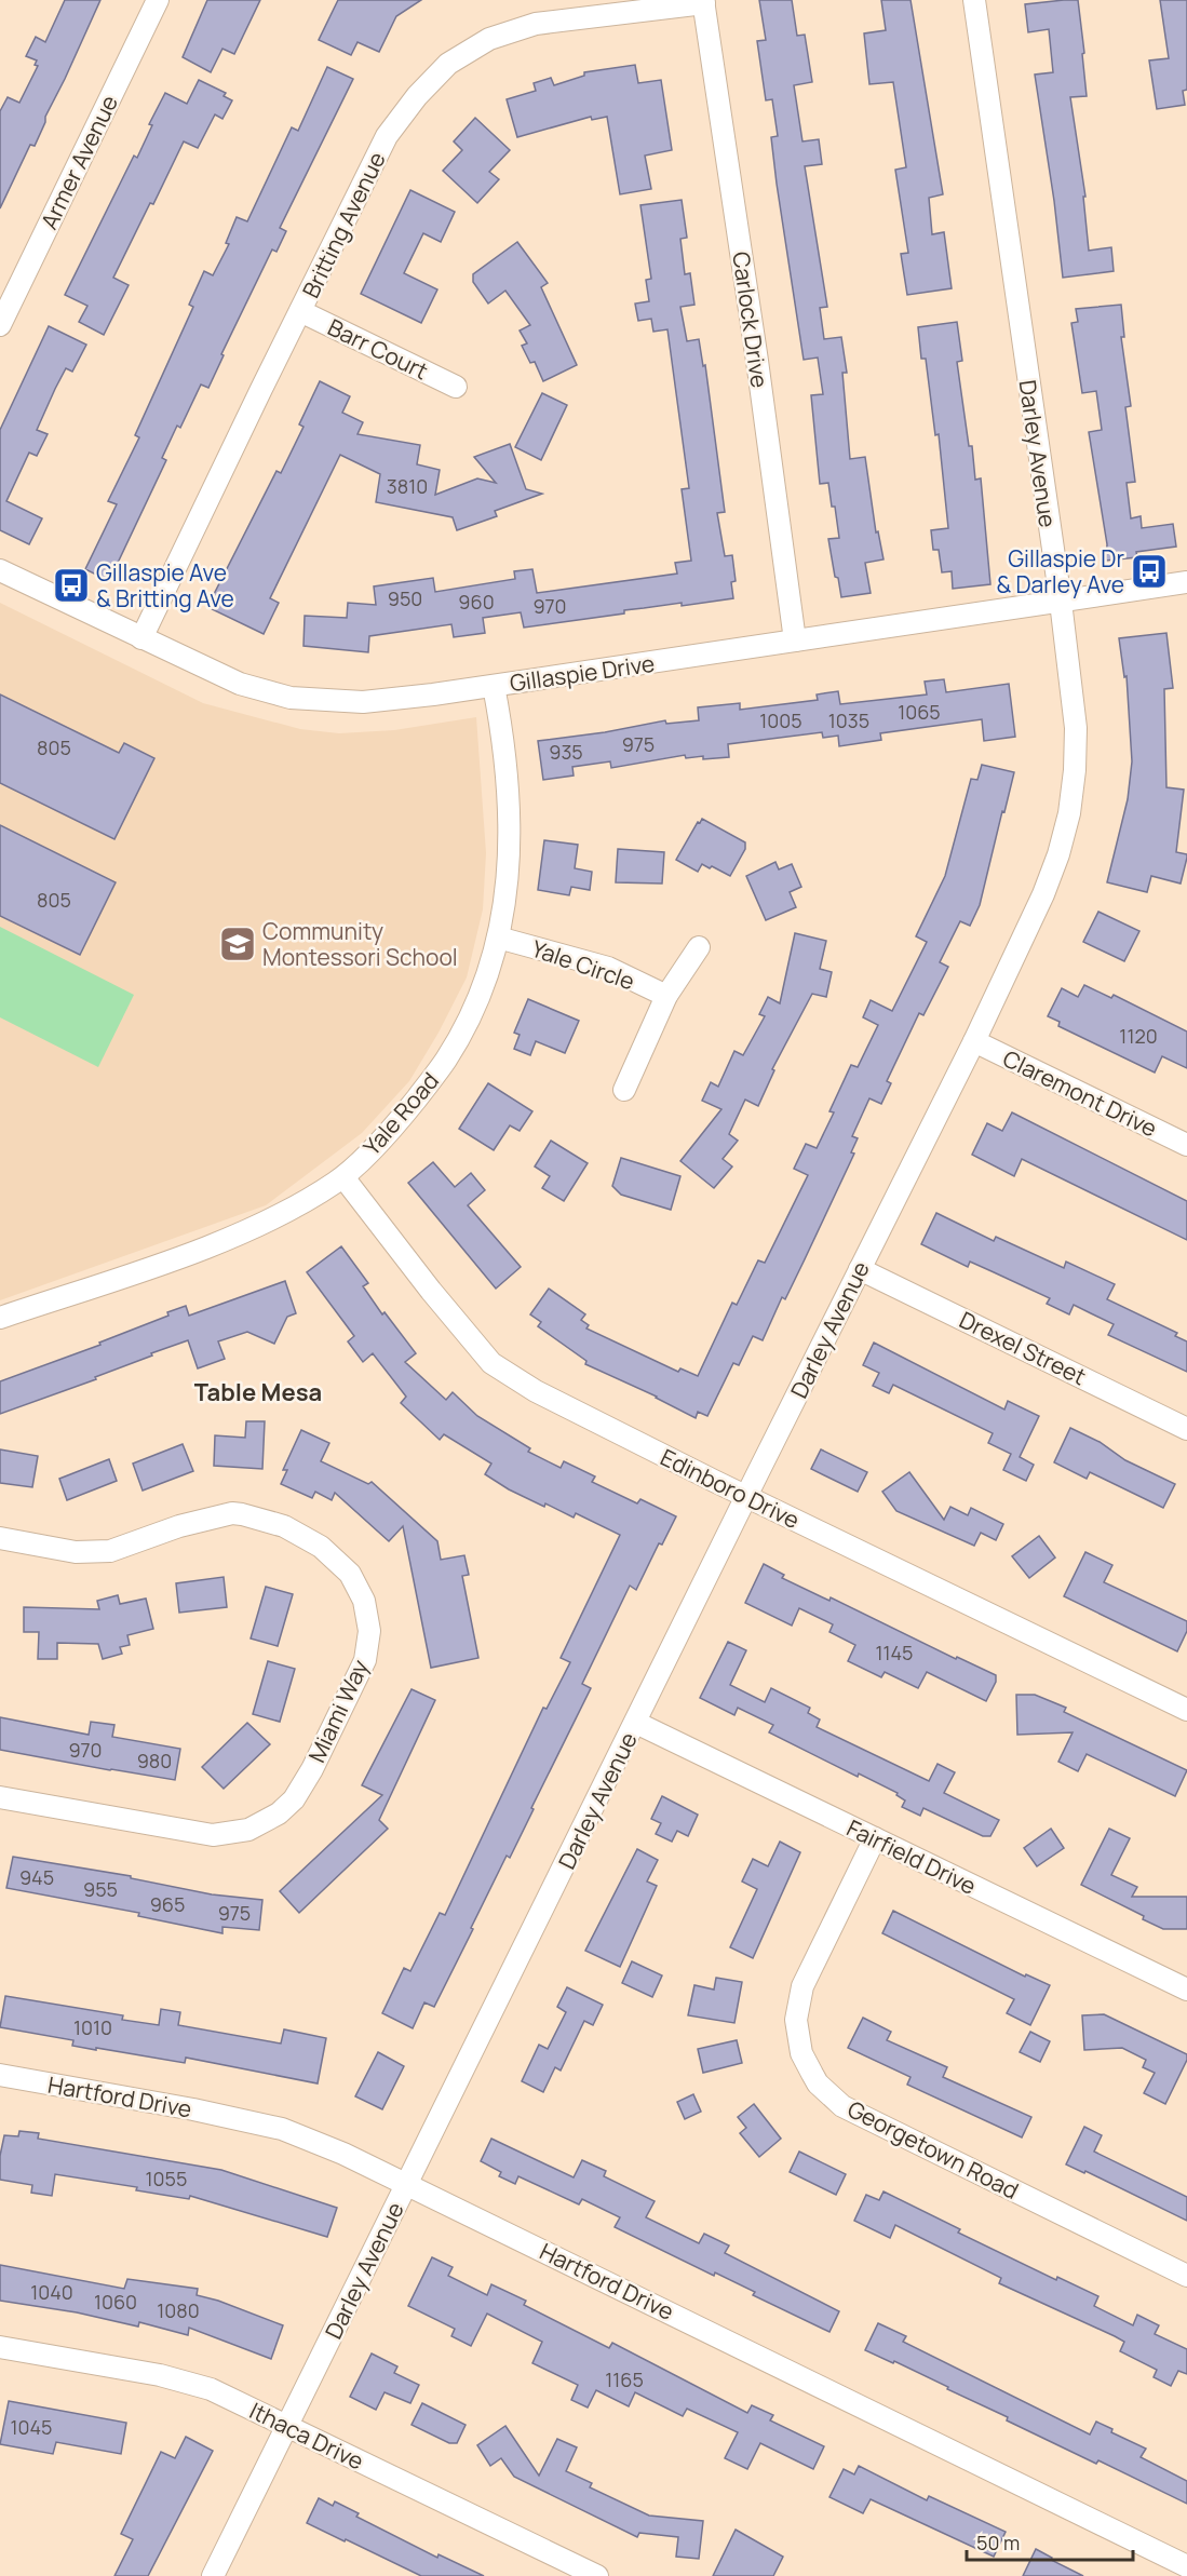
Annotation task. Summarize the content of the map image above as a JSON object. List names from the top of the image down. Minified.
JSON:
{"streets":{"street":["Armer Avenue","Britting Avenue","Carlock Drive","Barr Court","Darley Avenue","Gillaspie Drive","Yale Circle","Claremont Drive","Yale Road","Drexel Street","Edinboro Drive","Miami Way","Fairfield Drive","Hartford Drive","Georgetown Road","Ithaca Drive"]},"crossings":[["Britting Avenue","Carlock Drive"],["Britting Avenue","Barr Court"],["Britting Avenue","Gillaspie Drive"],["Carlock Drive","Gillaspie Drive"],["Darley Avenue","Gillaspie Drive"],["Darley Avenue","Claremont Drive"],["Darley Avenue","Drexel Street"],["Darley Avenue","Edinboro Drive"],["Darley Avenue","Fairfield Drive"],["Darley Avenue","Hartford Drive"],["Darley Avenue","Ithaca Drive"],["Gillaspie Drive","Yale Road"],["Yale Circle","Yale Road"],["Yale Road","Edinboro Drive"],["Fairfield Drive","Georgetown Road"]],"districts":["Table Mesa"],"places":{"bus stop":["Gillaspie Dr & Darley Ave","Gillaspie Ave & Britting Ave"],"school or university":["Community Montessori School"]},"house_numbers":["3810","950","960","970","1065","1005","1035","975","805","935","805","1120","1145","970","980","945","955","965","975","1010","1055","1040","1060","1080","1165","1045"],"scale_bar":"50 m"}
